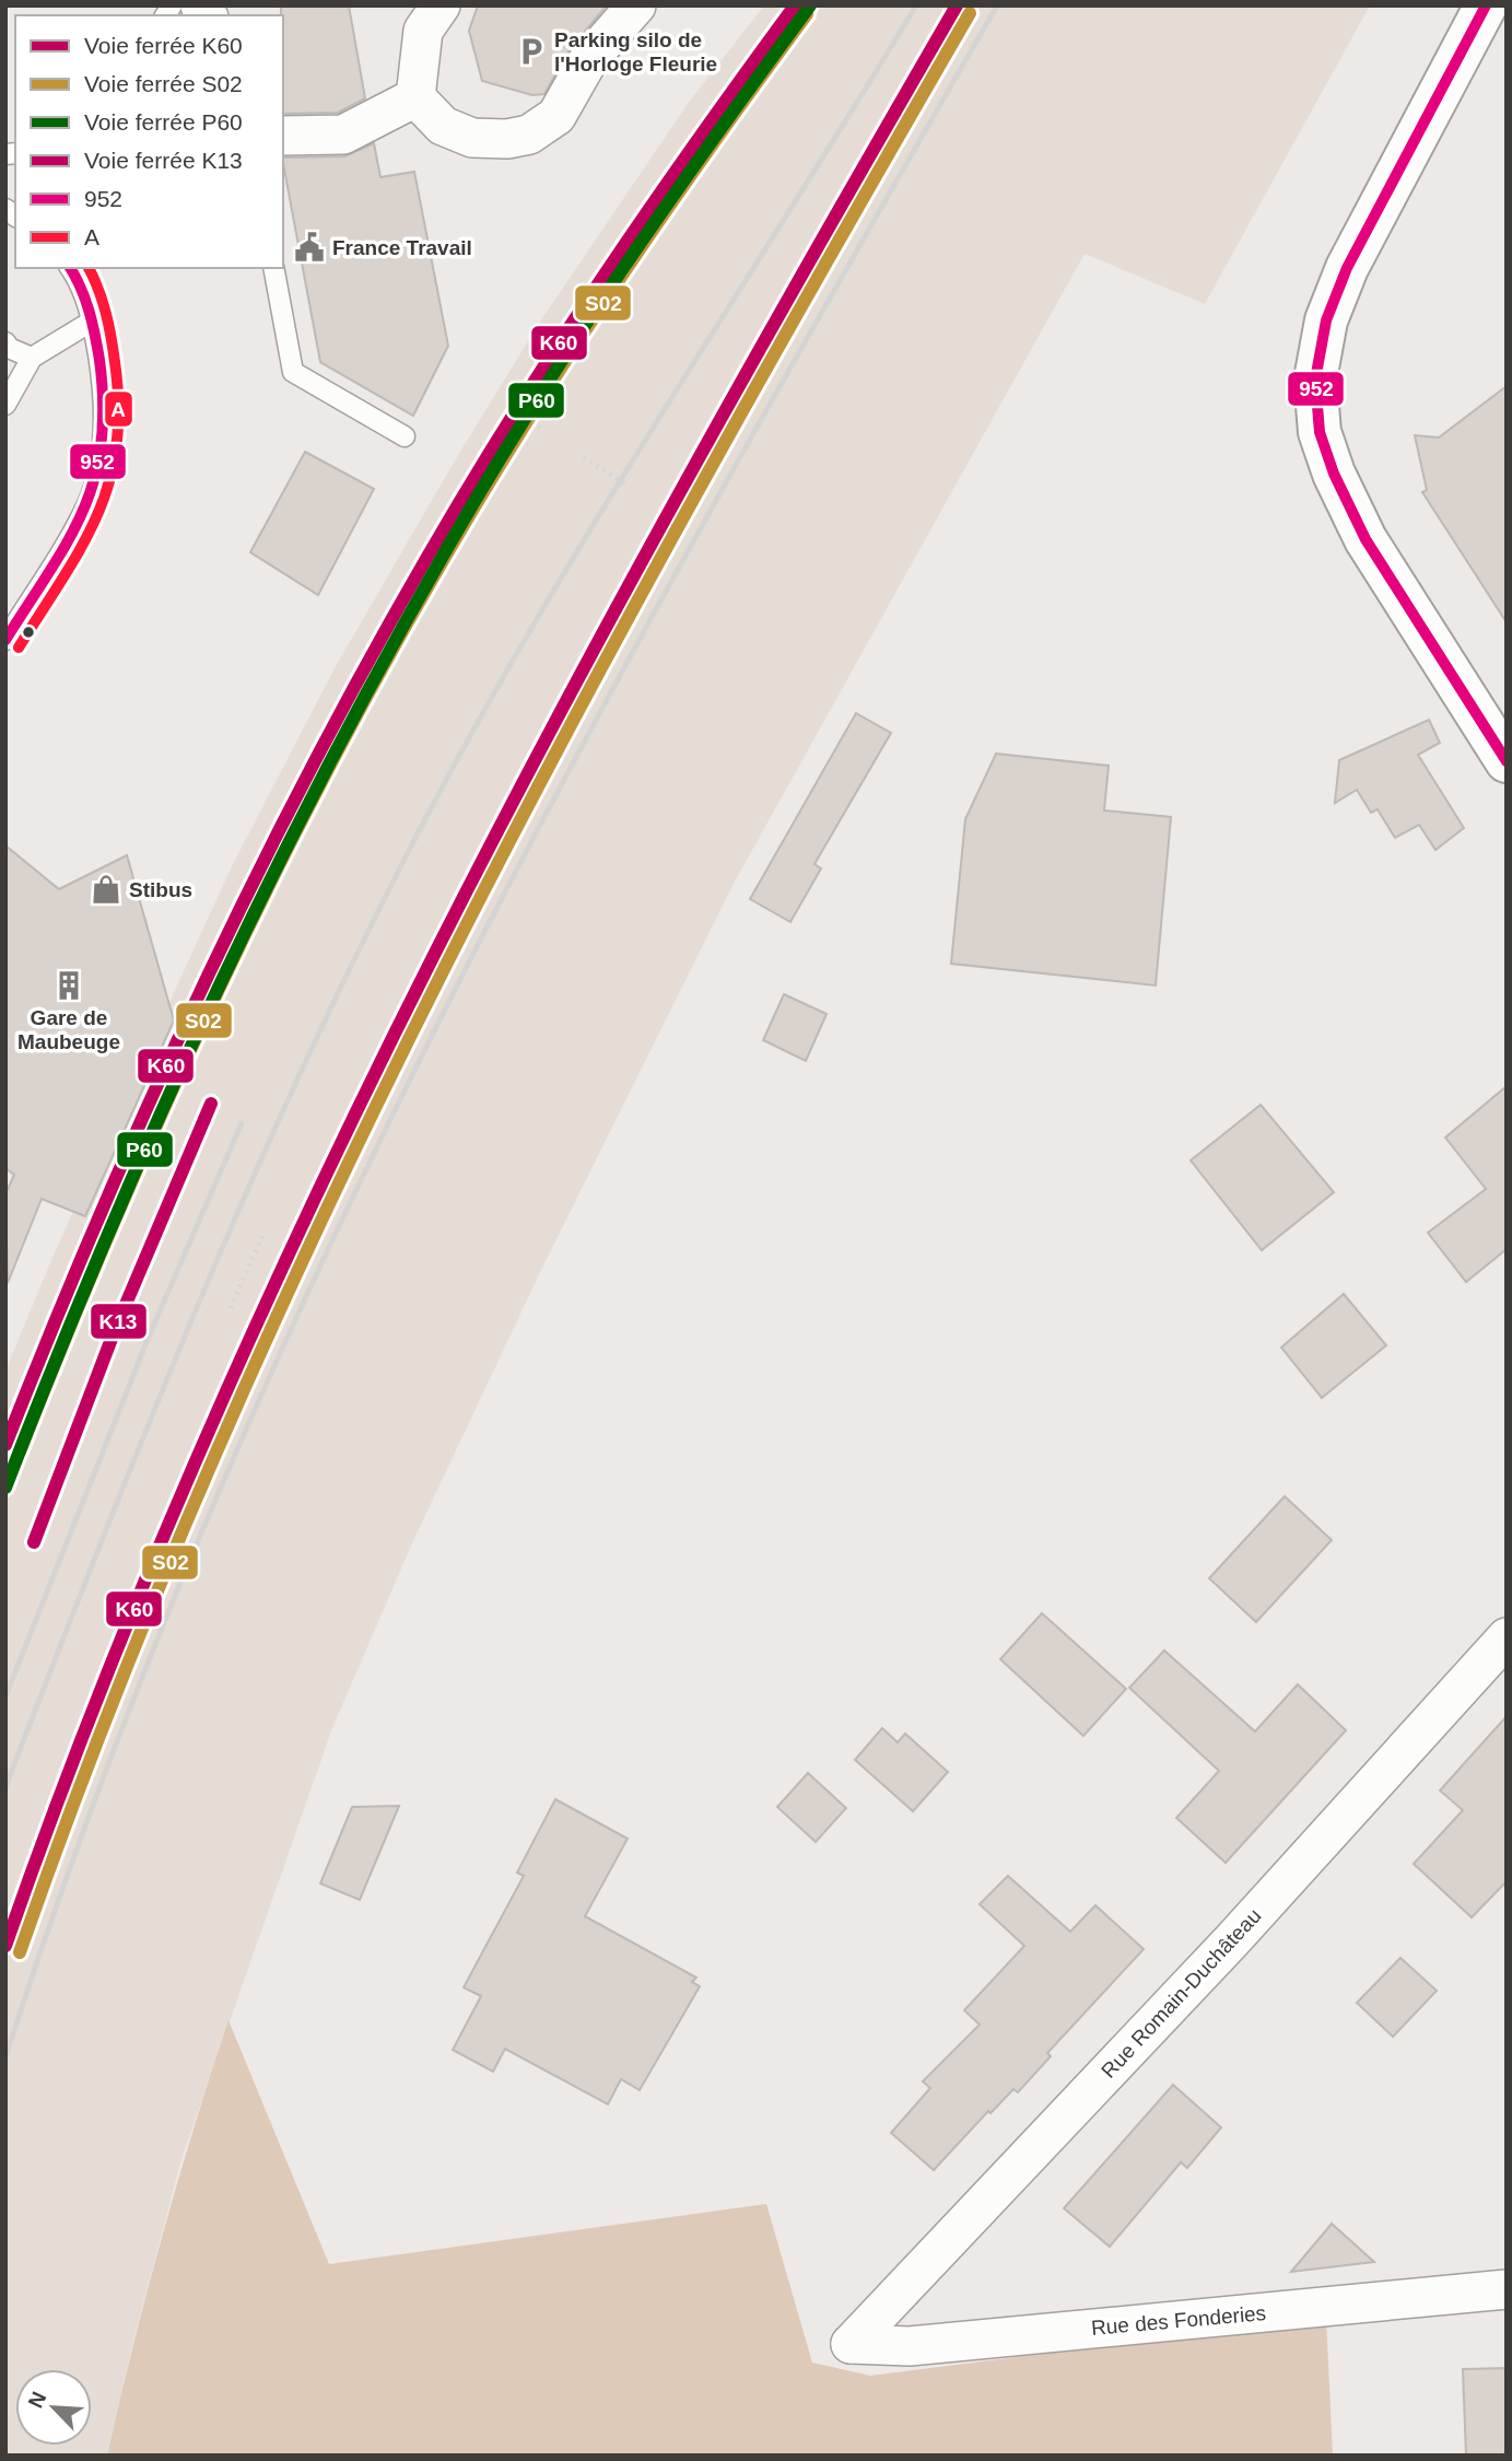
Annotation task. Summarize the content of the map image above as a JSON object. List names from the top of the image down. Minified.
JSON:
{"streets":{"street":["Rue Romain-Duchâteau","Rue des Fonderies"]},"crossings":[["Rue Romain-Duchâteau","Rue des Fonderies"]],"places":{"parking":["Parking silo de l'Horloge Fleurie"],"public building":["France Travail"],"shop":["Stibus"],"building":["Gare de Maubeuge"]},"lines":["rail line K60","rail line P60","transit line 952","rail line S02","transit line A","rail line K13"],"legend":["Voie ferrée K60","Voie ferrée S02","Voie ferrée P60","Voie ferrée K13","952","A"],"north":"top left"}
